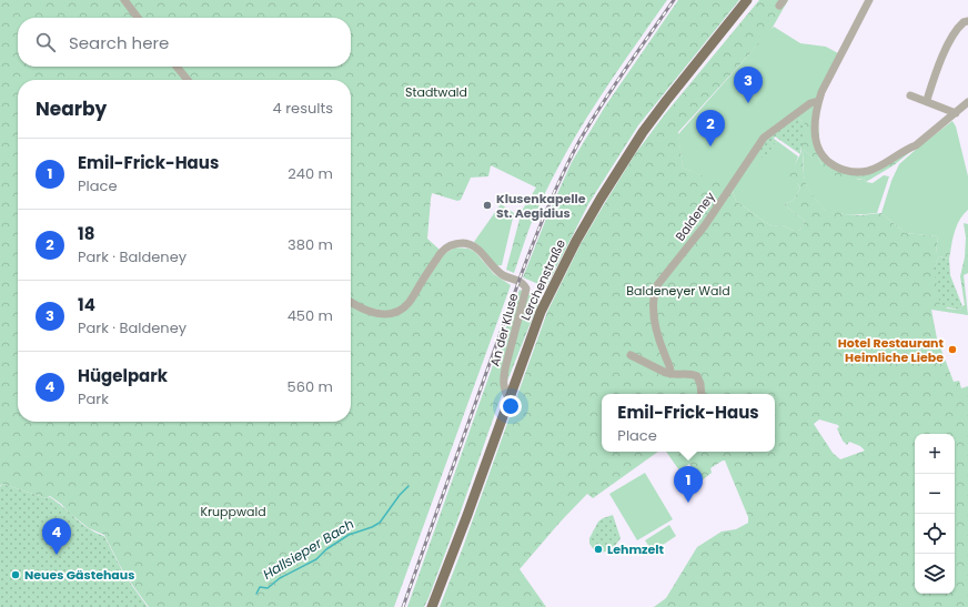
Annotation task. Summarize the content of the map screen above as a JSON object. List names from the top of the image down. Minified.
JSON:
{"streets":{"main road":["Lerchenstraße"],"street":["Baldeney","An der Kluse"]},"crossings":[["Lerchenstraße","An der Kluse"]],"water":["Hallsieper Bach"],"parks":["Stadtwald","Baldeneyer Wald","Kruppwald"],"places":["Klusenkapelle St. Aegidius","Hotel Restaurant Heimliche Liebe","Lehmzelt","Neues Gästehaus"],"page":{"search":"Search here","pins":["3","2","1","4"],"heading":["Nearby","4 results"],"list":[{"mark":"1","name":"Emil-Frick-Haus","note":"Place","value":"240 m"},{"mark":"2","name":"18","note":"Park · Baldeney","value":"380 m"},{"mark":"3","name":"14","note":"Park · Baldeney","value":"450 m"},{"mark":"4","name":"Hügelpark","note":"Park","value":"560 m"}],"popup":["Emil-Frick-Haus","Place"],"map_buttons":["+","−"]}}
